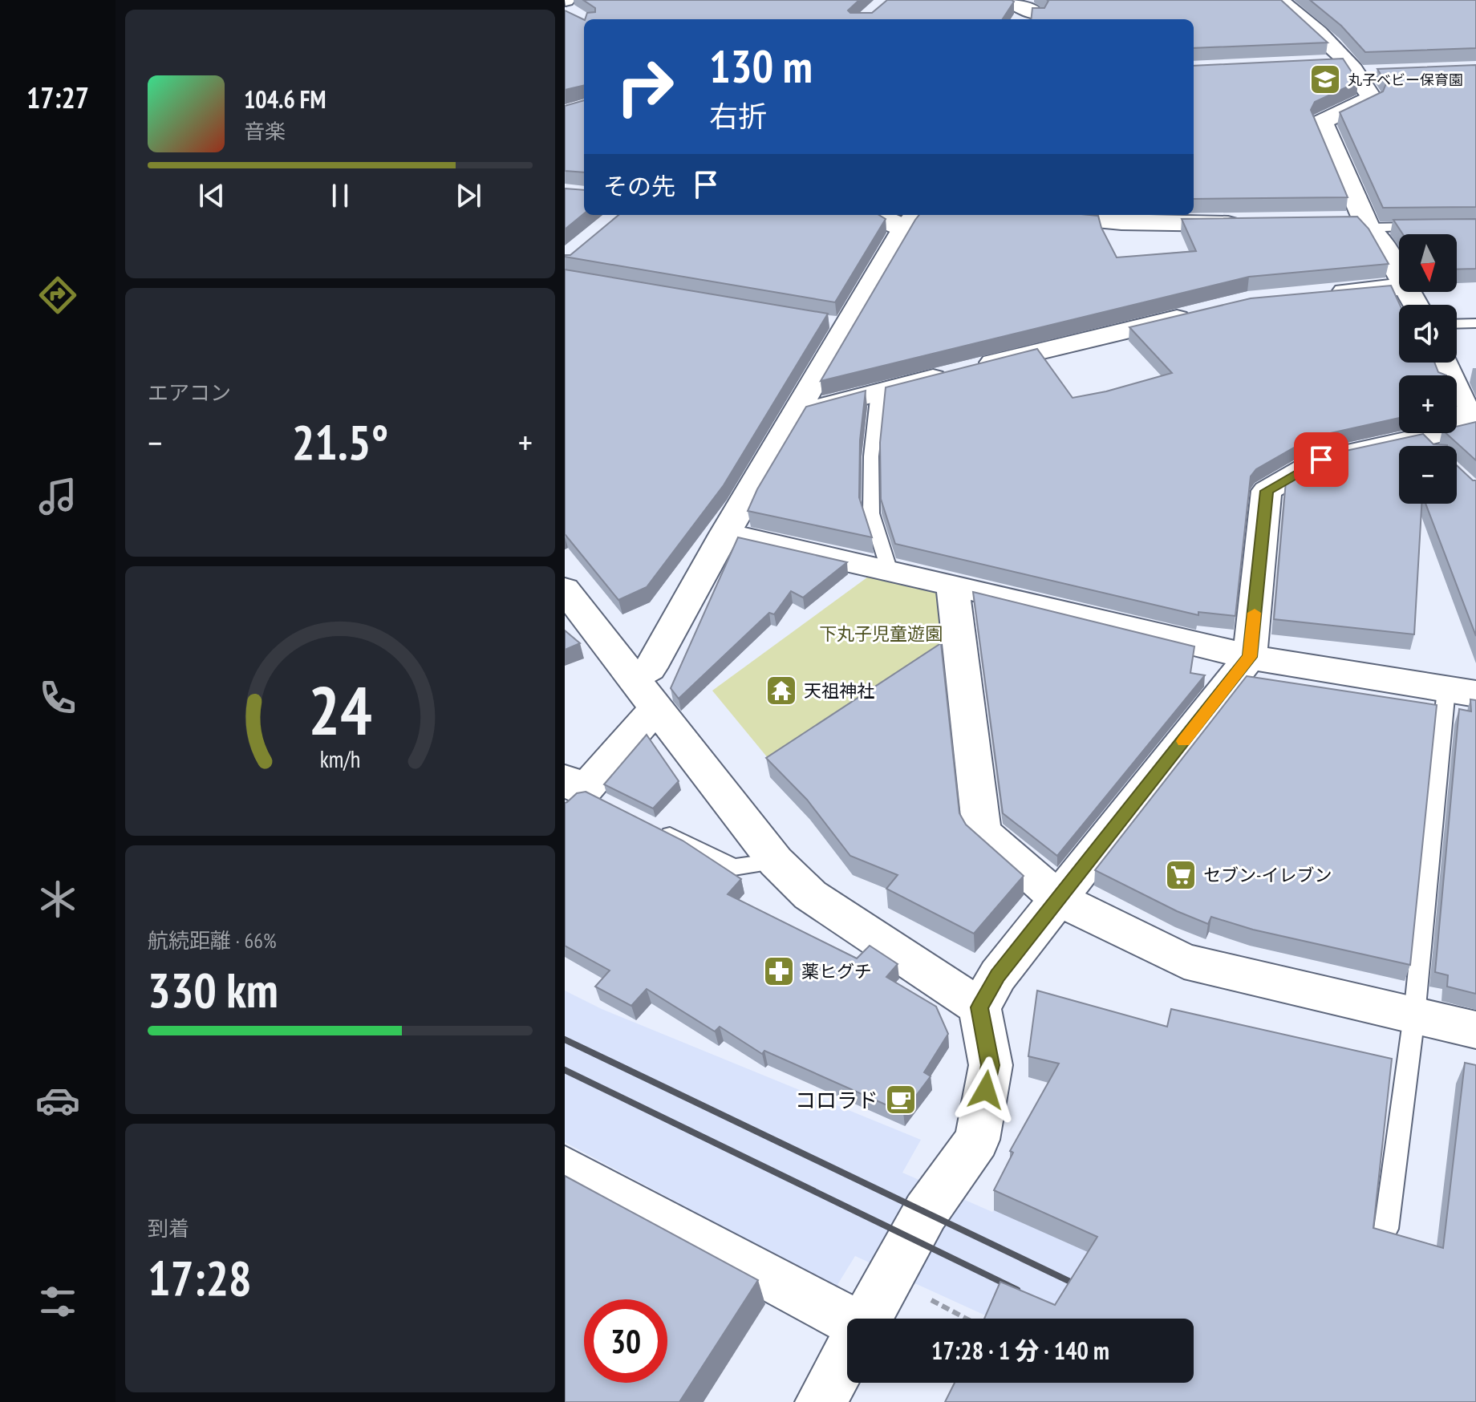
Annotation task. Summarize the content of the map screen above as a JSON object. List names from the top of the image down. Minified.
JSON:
{"parks":["下丸子児童遊園"],"places":{"school or university":["丸子ベビー保育園"],"temple":["天祖神社"],"supermarket":["セブン-イレブン"],"pharmacy":["薬ヒグチ"],"cafe":["コロラド"]},"north":"bottom","page":{"tabs":"17:27","turn":["130 m","右折"],"song":["104.6 FM","音楽"],"then":"その先","map_buttons":["+","−"],"tile":["エアコン",["航続距離 · 66%","330 km"],["到着","17:28"]],"heat":["−","21.5°","+"],"limit":"30","trip":"17:28 · 1 分 · 140 m","gauge":["24","km/h"]}}
